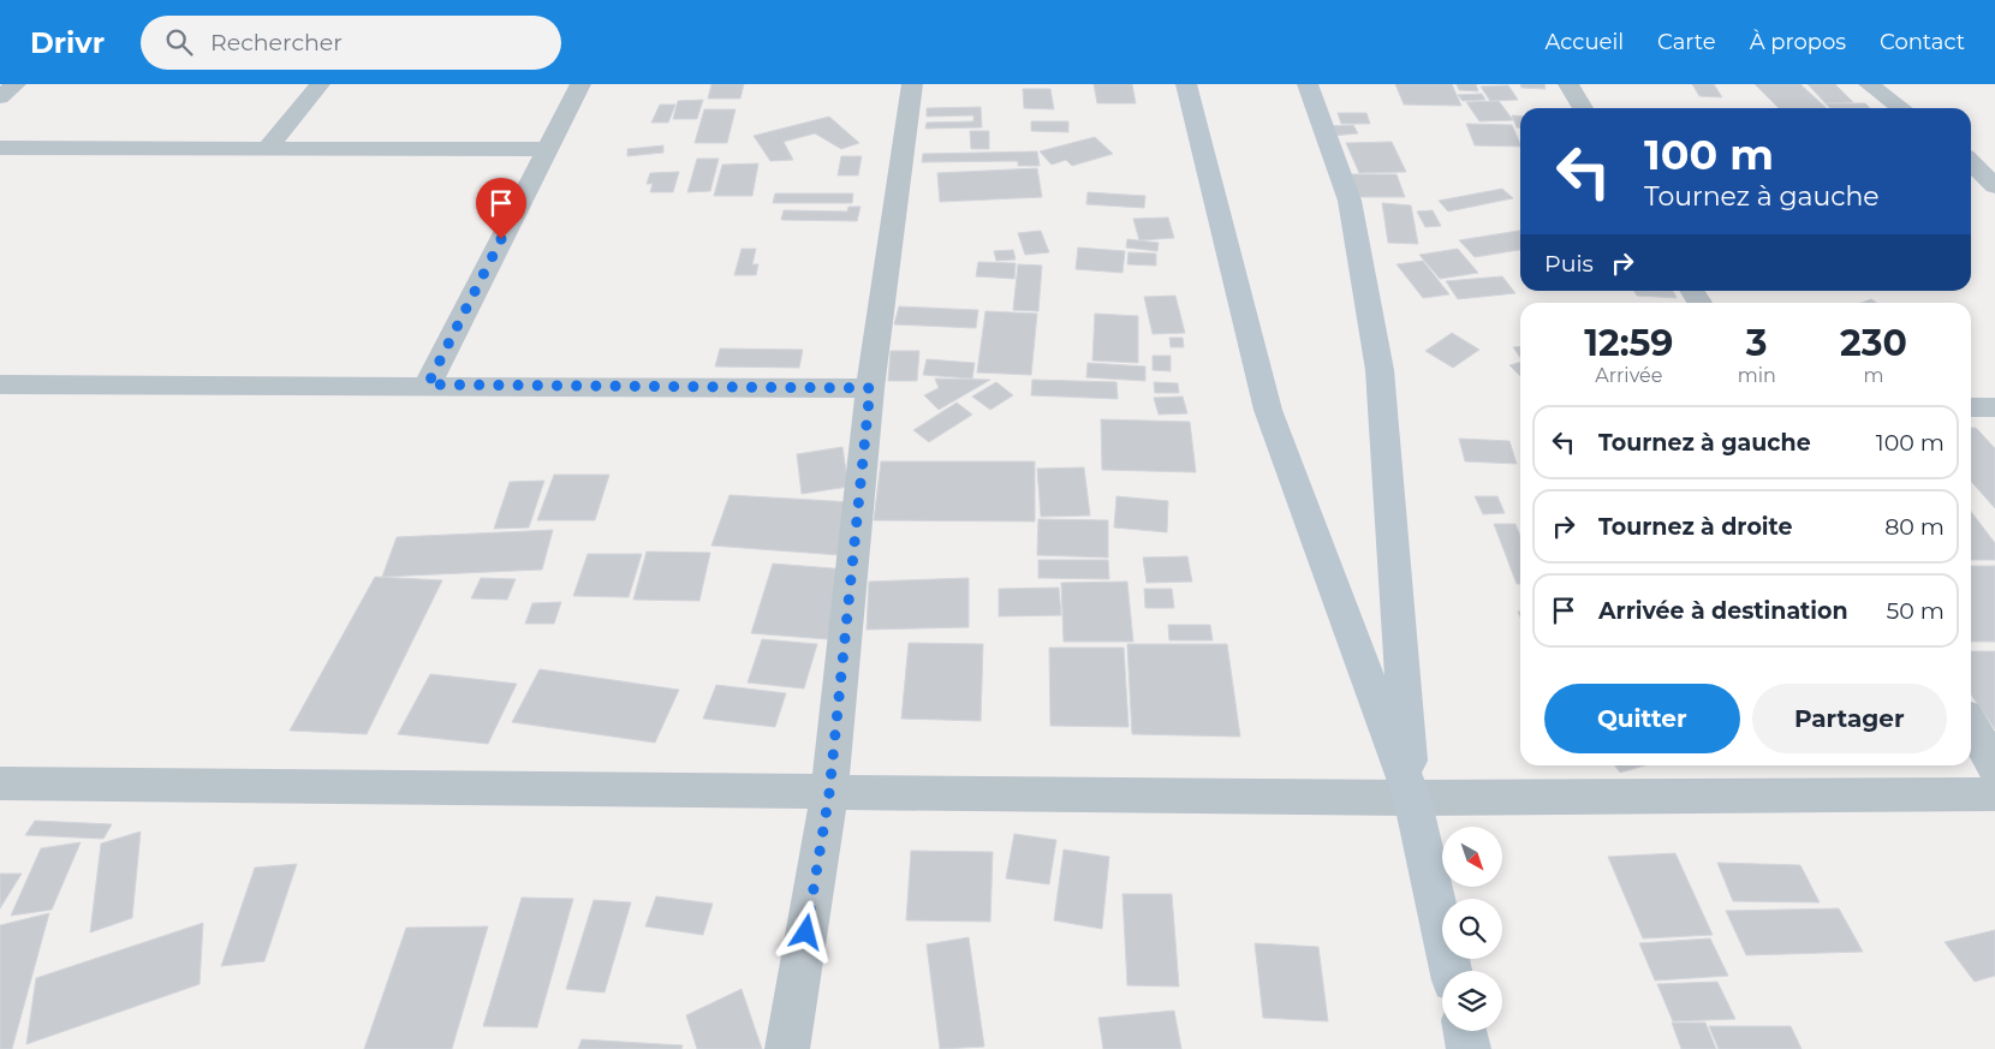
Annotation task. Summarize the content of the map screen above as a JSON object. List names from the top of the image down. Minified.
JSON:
{"north":"bottom right","page":{"header":"Drivr","search":"Rechercher","nav":["Accueil","Carte","À propos","Contact"],"turn":["100 m","Tournez à gauche"],"then":"Puis","eta":["12:59","Arrivée","3","min","230","m"],"list":[{"name":"Tournez à gauche","value":"100 m"},{"name":"Tournez à droite","value":"80 m"},{"name":"Arrivée à destination","value":"50 m"}],"buttons":["Quitter","Partager"]}}
